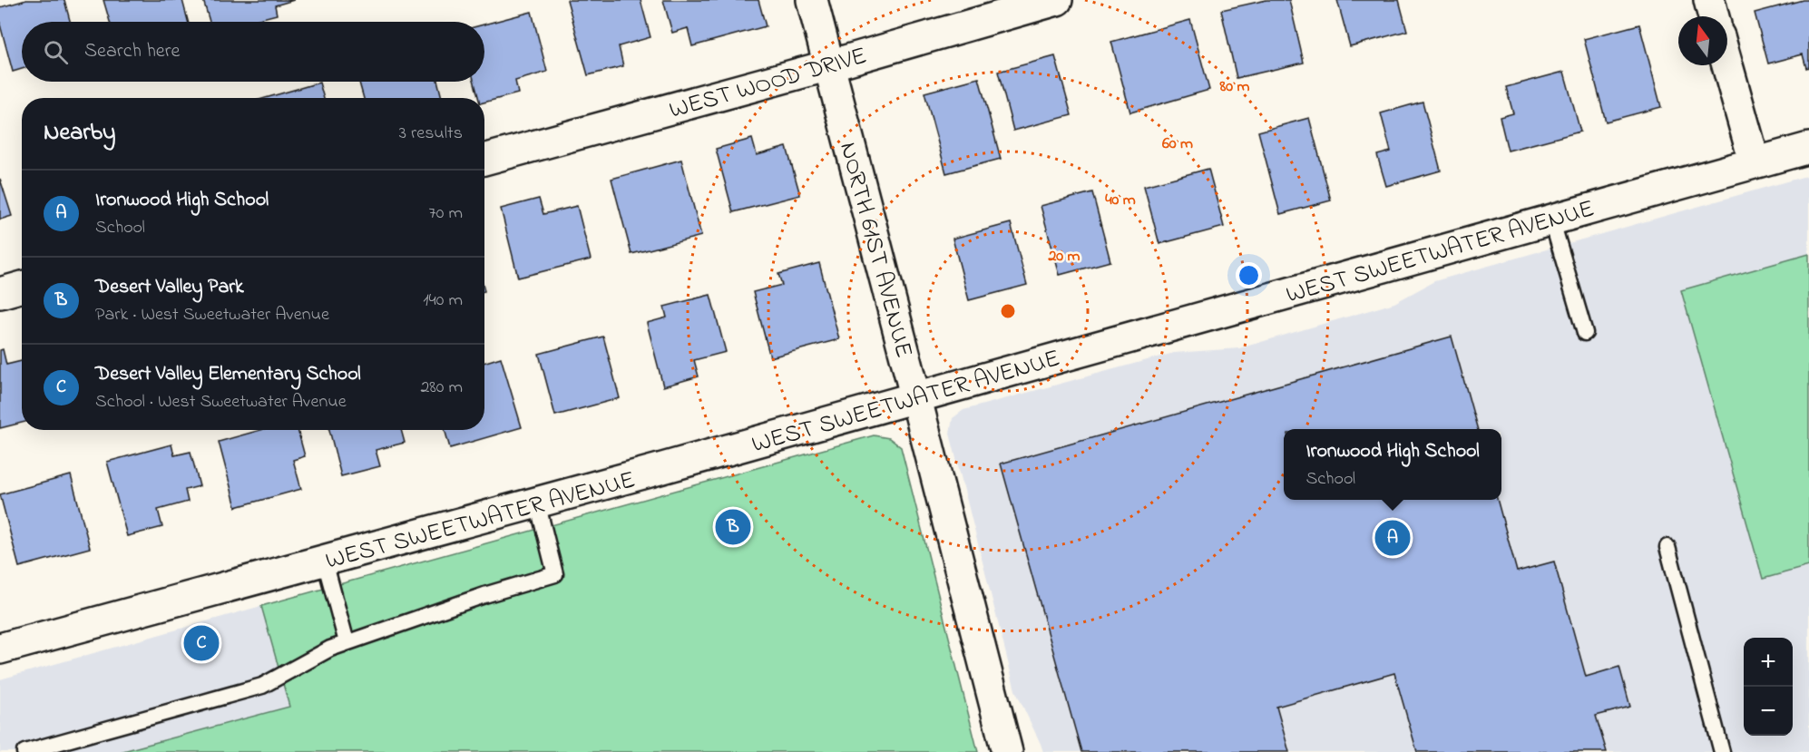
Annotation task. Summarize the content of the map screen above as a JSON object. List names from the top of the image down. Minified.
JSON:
{"streets":{"street":["WEST WOOD DRIVE","NORTH 61ST AVENUE","WEST SWEETWATER AVENUE"]},"crossings":[["WEST WOOD DRIVE","NORTH 61ST AVENUE"],["NORTH 61ST AVENUE","WEST SWEETWATER AVENUE"]],"north":"top","page":{"search":"Search here","heading":["Nearby","3 results"],"list":[{"mark":"A","name":"Ironwood High School","note":"School","value":"70 m"},{"mark":"B","name":"Desert Valley Park","note":"Park · West Sweetwater Avenue","value":"140 m"},{"mark":"C","name":"Desert Valley Elementary School","note":"School · West Sweetwater Avenue","value":"280 m"}],"popup":["Ironwood High School","School"],"pins":["B","A","C"],"map_buttons":["+","−"]},"rings":["80 m","60 m","40 m","20 m"]}
